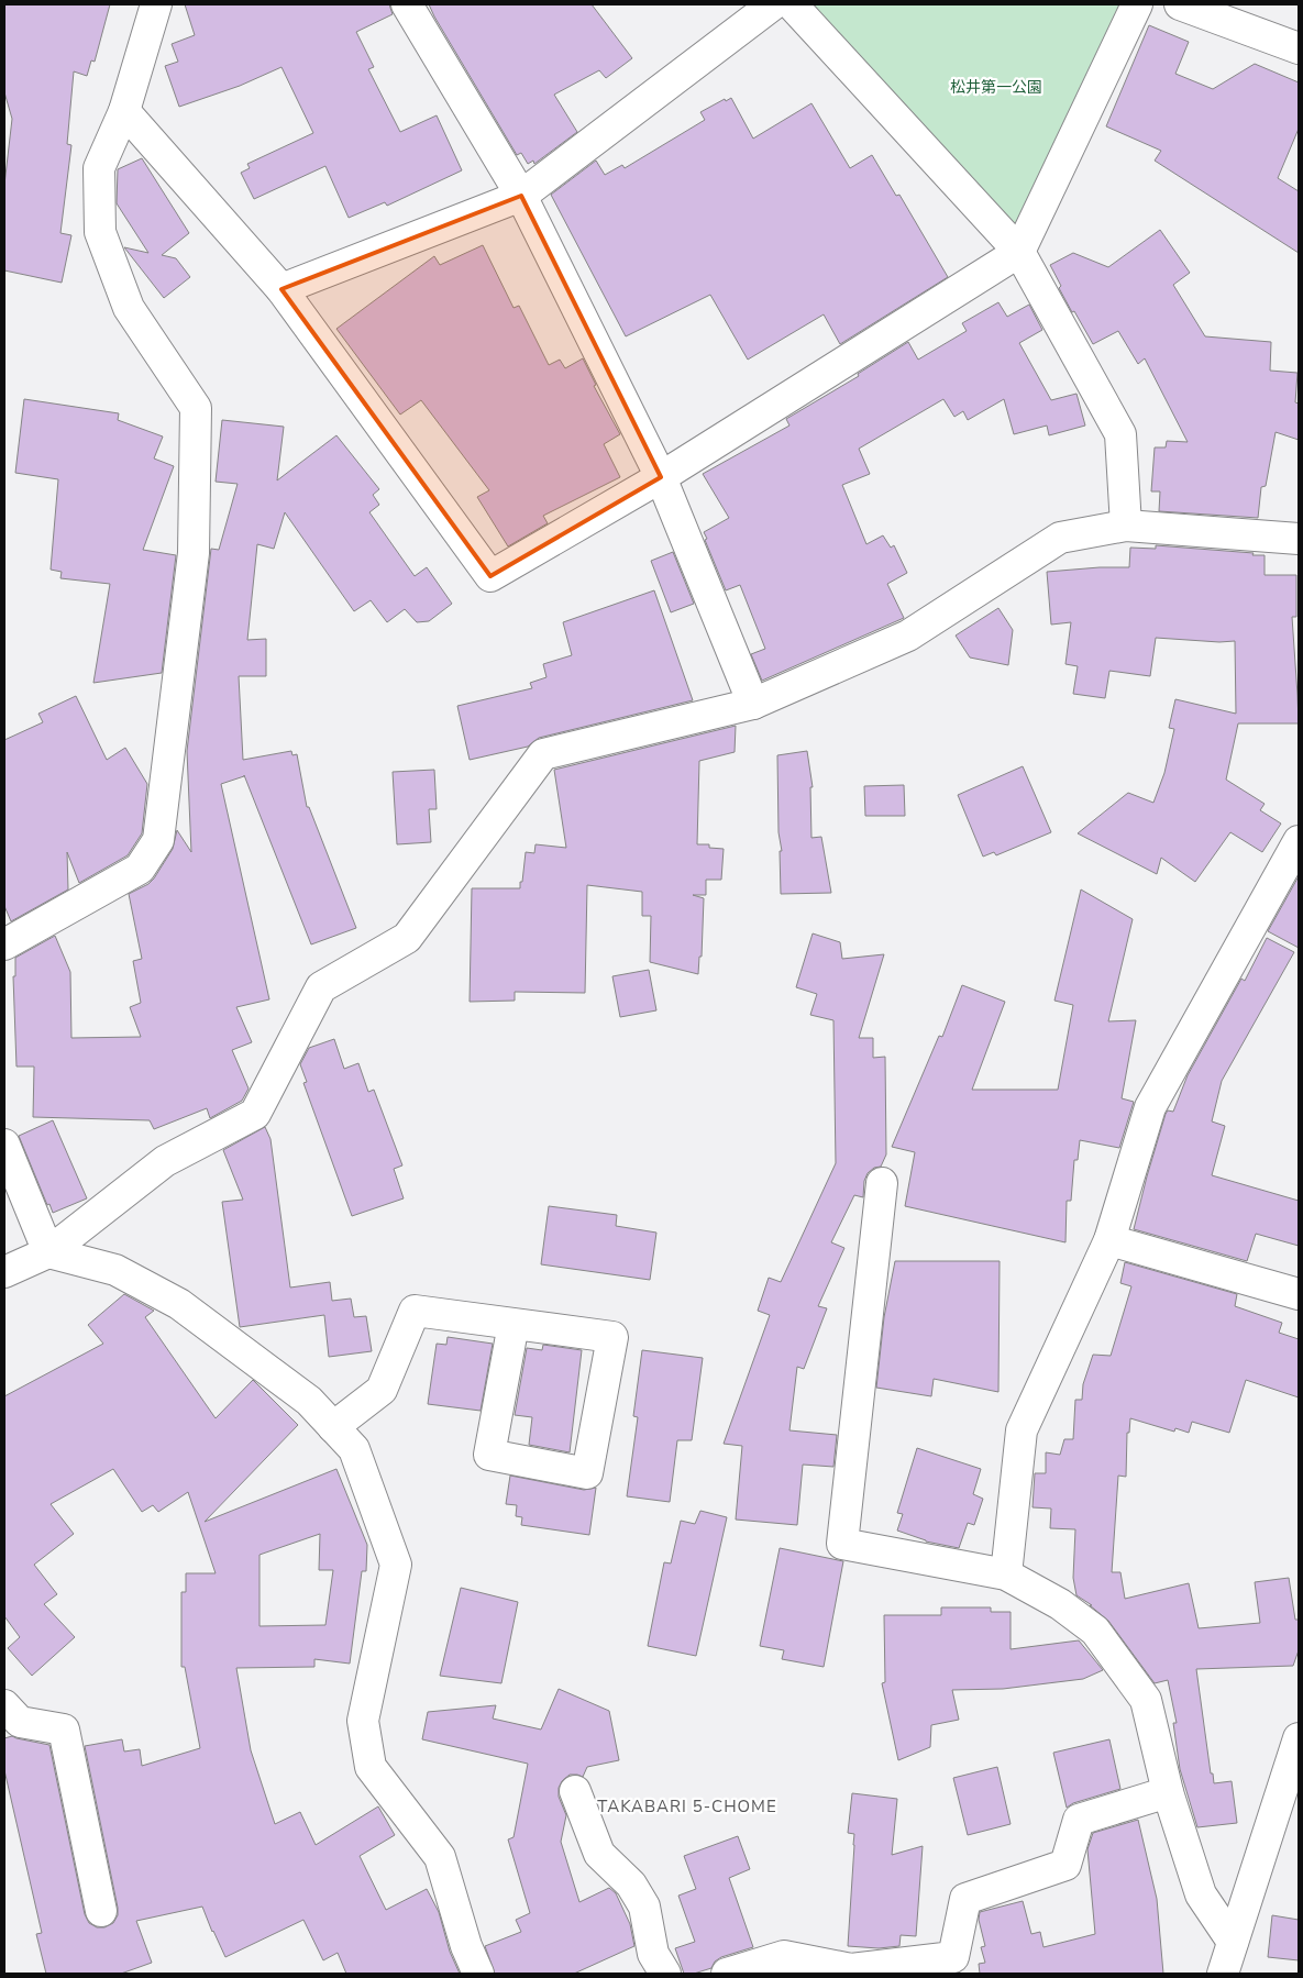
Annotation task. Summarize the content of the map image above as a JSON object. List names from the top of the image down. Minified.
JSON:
{"districts":["TAKABARI 5-CHOME"],"parks":["松井第一公園"]}
